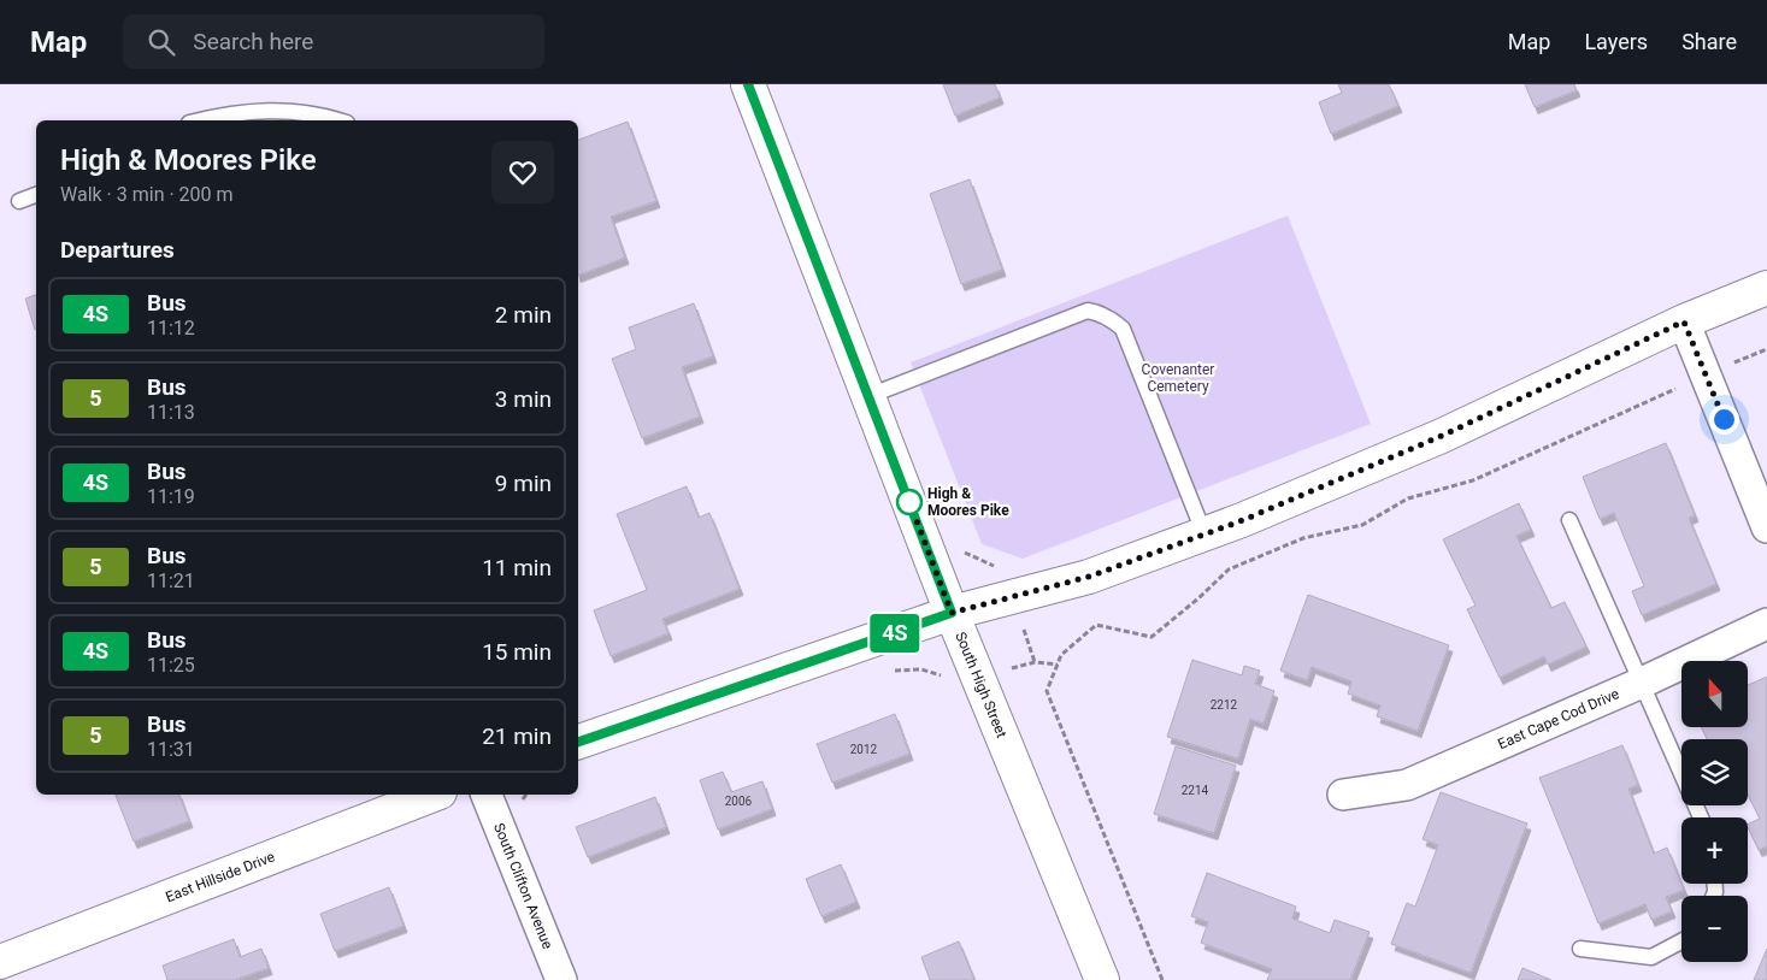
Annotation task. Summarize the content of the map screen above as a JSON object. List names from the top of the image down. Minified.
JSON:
{"streets":{"main road":["South High Street","East Hillside Drive"],"street":["East Cape Cod Drive","South Clifton Avenue"]},"parks":["Covenanter Cemetery"],"places":["High & Moores Pike"],"lines":["bus line 4S"],"house_numbers":["2212","2012","2214","2006"],"north":"top","page":{"header":"Map","search":"Search here","nav":["Map","Layers","Share"],"on_map":"4S","heading":[["High & Moores Pike","Walk · 3 min · 200 m"],"Departures"],"list":[{"mark":"4S","name":"Bus","note":"11:12","value":"2 min"},{"mark":"5","name":"Bus","note":"11:13","value":"3 min"},{"mark":"4S","name":"Bus","note":"11:19","value":"9 min"},{"mark":"5","name":"Bus","note":"11:21","value":"11 min"},{"mark":"4S","name":"Bus","note":"11:25","value":"15 min"},{"mark":"5","name":"Bus","note":"11:31","value":"21 min"}],"map_buttons":["+","−"]}}
